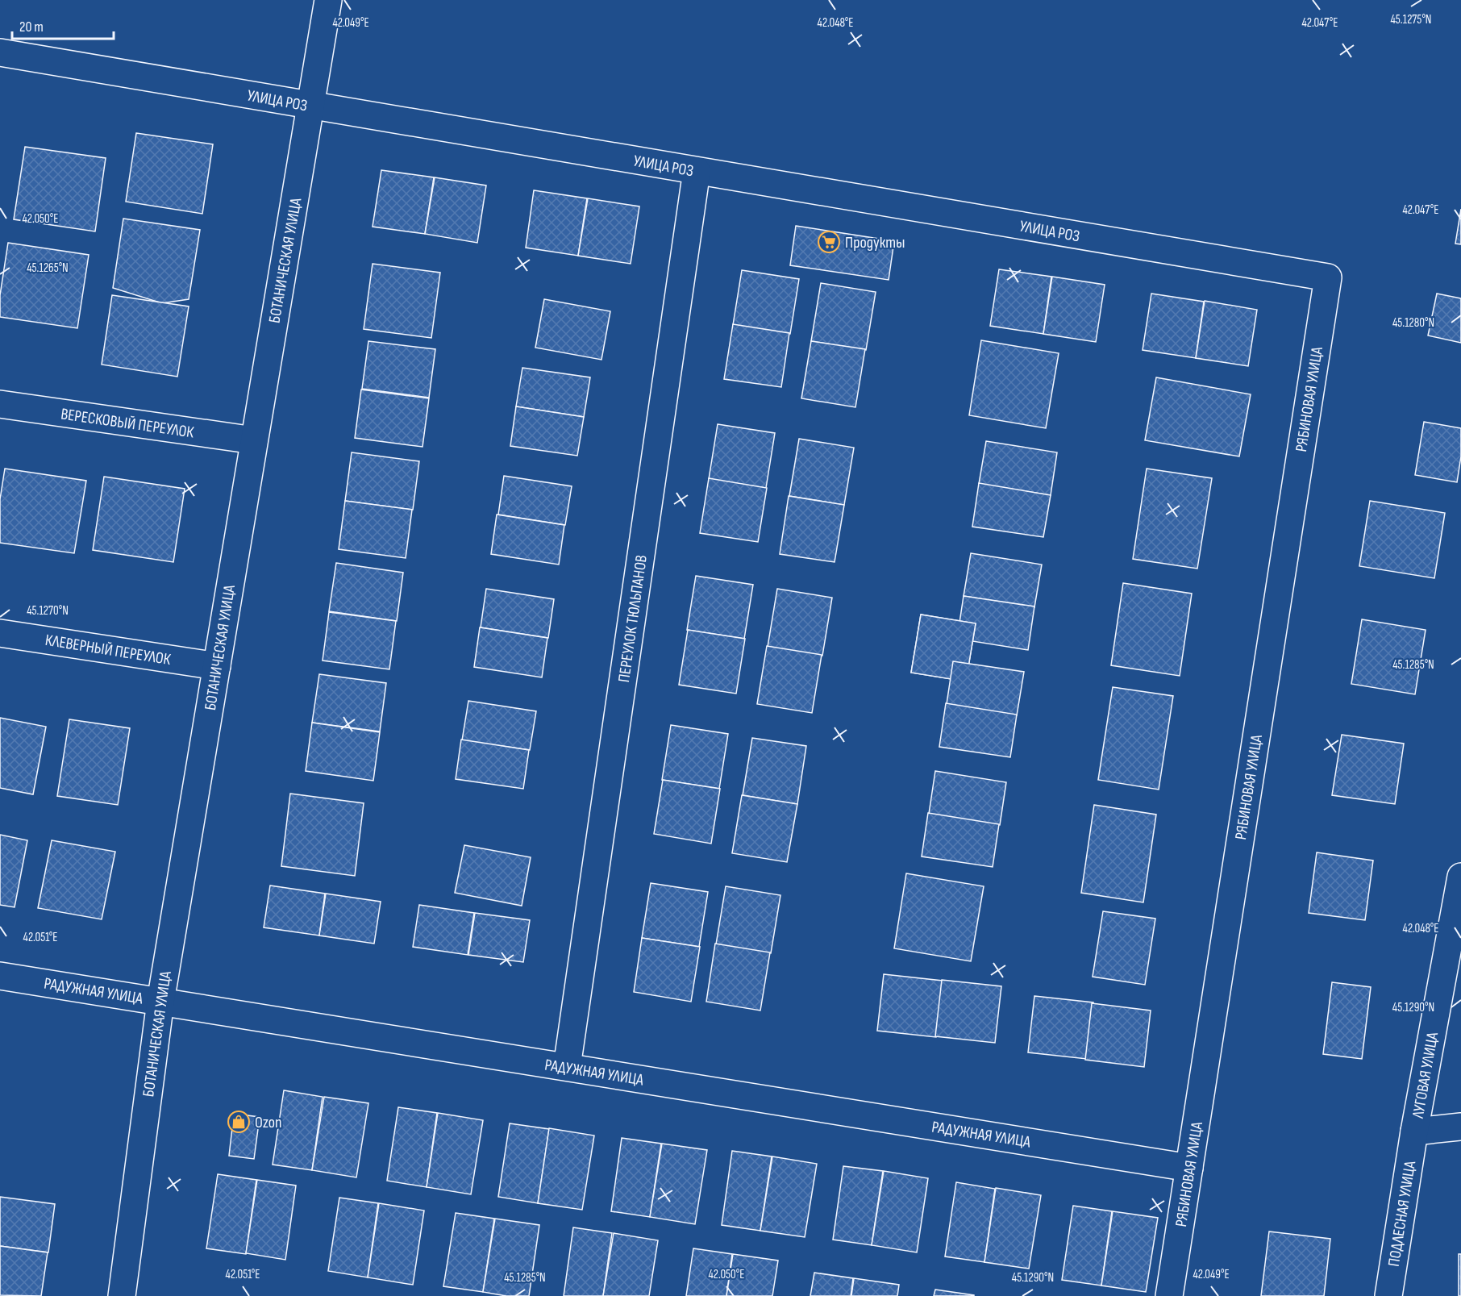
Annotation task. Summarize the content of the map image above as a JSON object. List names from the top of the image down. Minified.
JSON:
{"streets":{"street":["УЛИЦА РОЗ","БОТАНИЧЕСКАЯ УЛИЦА","РЯБИНОВАЯ УЛИЦА","ВЕРЕСКОВЫЙ ПЕРЕУЛОК","ПЕРЕУЛОК ТЮЛЬПАНОВ","КЛЕВЕРНЫЙ ПЕРЕУЛОК","РАДУЖНАЯ УЛИЦА","ЛУГОВАЯ УЛИЦА","ПОДЛЕСНАЯ УЛИЦА"]},"crossings":[["УЛИЦА РОЗ","БОТАНИЧЕСКАЯ УЛИЦА"],["УЛИЦА РОЗ","РЯБИНОВАЯ УЛИЦА"],["УЛИЦА РОЗ","ПЕРЕУЛОК ТЮЛЬПАНОВ"],["БОТАНИЧЕСКАЯ УЛИЦА","ВЕРЕСКОВЫЙ ПЕРЕУЛОК"],["БОТАНИЧЕСКАЯ УЛИЦА","КЛЕВЕРНЫЙ ПЕРЕУЛОК"],["БОТАНИЧЕСКАЯ УЛИЦА","РАДУЖНАЯ УЛИЦА"],["РЯБИНОВАЯ УЛИЦА","РАДУЖНАЯ УЛИЦА"],["ПЕРЕУЛОК ТЮЛЬПАНОВ","РАДУЖНАЯ УЛИЦА"],["ЛУГОВАЯ УЛИЦА","ПОДЛЕСНАЯ УЛИЦА"]],"places":{"supermarket":["Продукты"],"shop":["Ozon"]},"scale_bar":"20 m","coordinates":["45.1275°N","42.048°E","42.049°E","42.047°E","42.050°E","45.1265°N","45.1280°N","45.1270°N","45.1285°N","42.051°E","45.1290°N"]}
